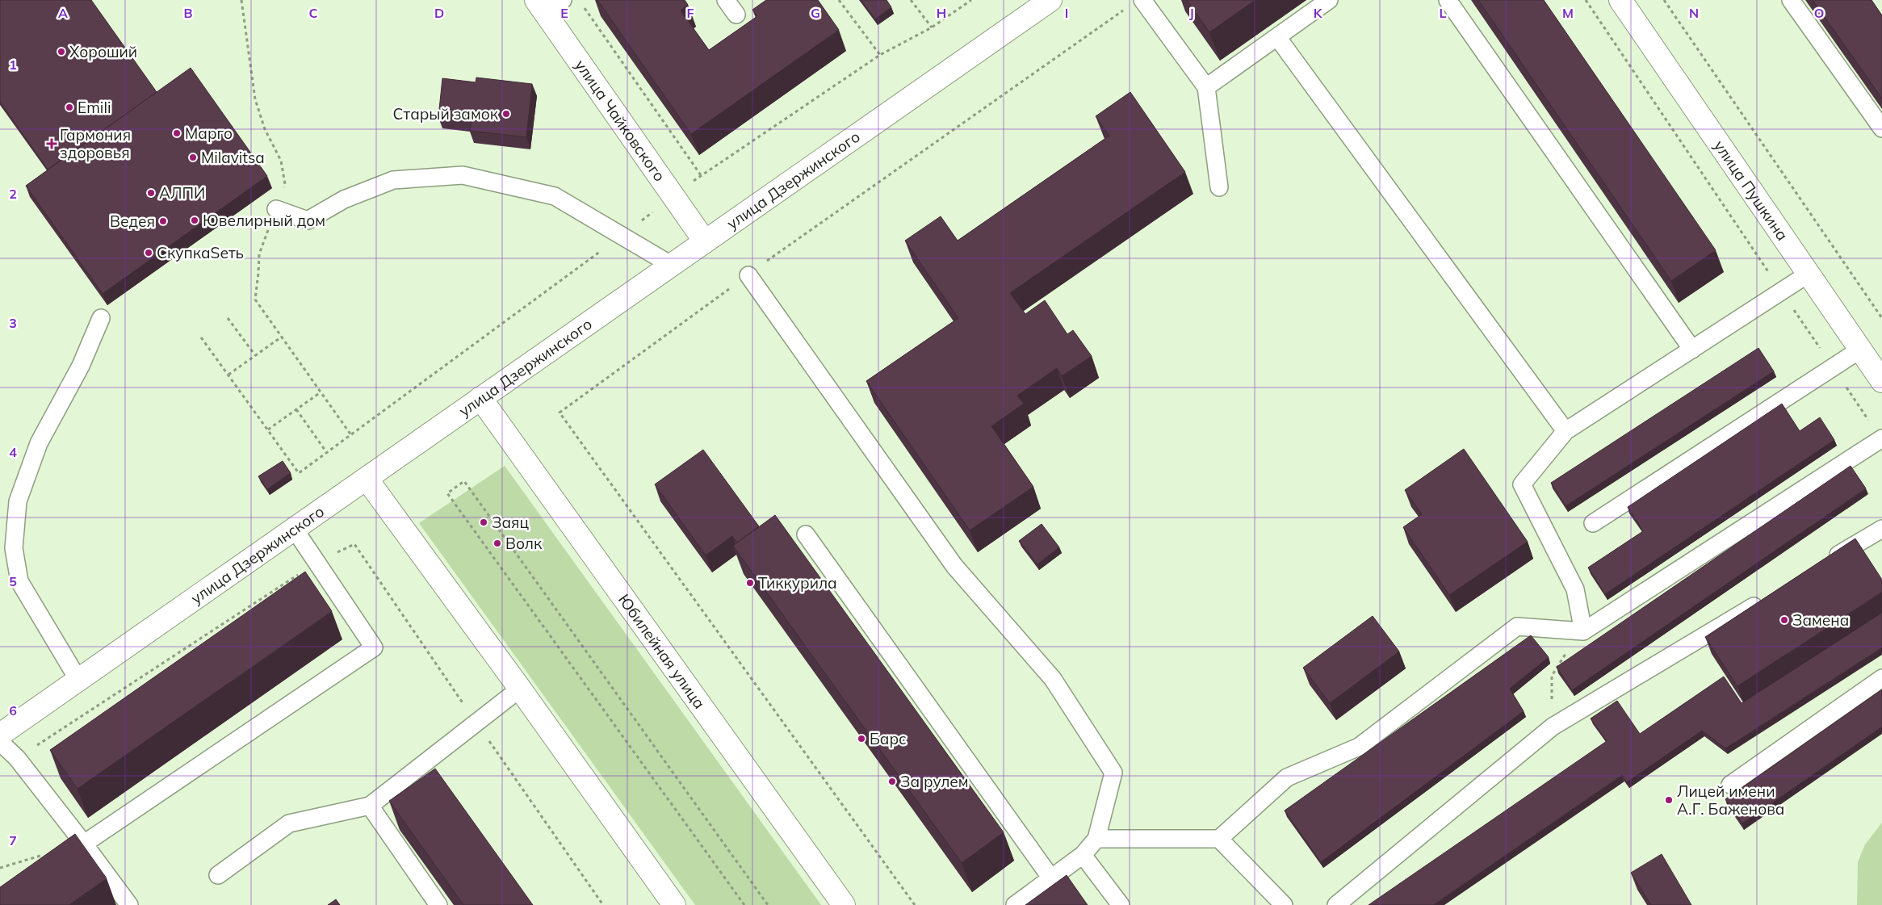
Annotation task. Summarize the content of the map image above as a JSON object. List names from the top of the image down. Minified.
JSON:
{"streets":{"main road":["улица Чайковского","улица Дзержинского","улица Пушкина","Юбилейная улица"]},"crossings":[["улица Чайковского","улица Дзержинского"],["улица Дзержинского","Юбилейная улица"]],"places":{"other":["Хороший","Emili","Старый замок","Марго","Milavitsa","АЛПИ","Ювелирный дом","Ведея","СкупкаSеть","Заяц","Волк","Тиккурила","Замена","Барс","За рулем","Лицей имени А.Г. Баженова"],"health":["Гармония здоровья"]},"grid":{"columns":["A","B","C","D","E","F","G","H","I","J","K","L","M","N","O"],"rows":["1","2","3","4","5","6","7"]}}
